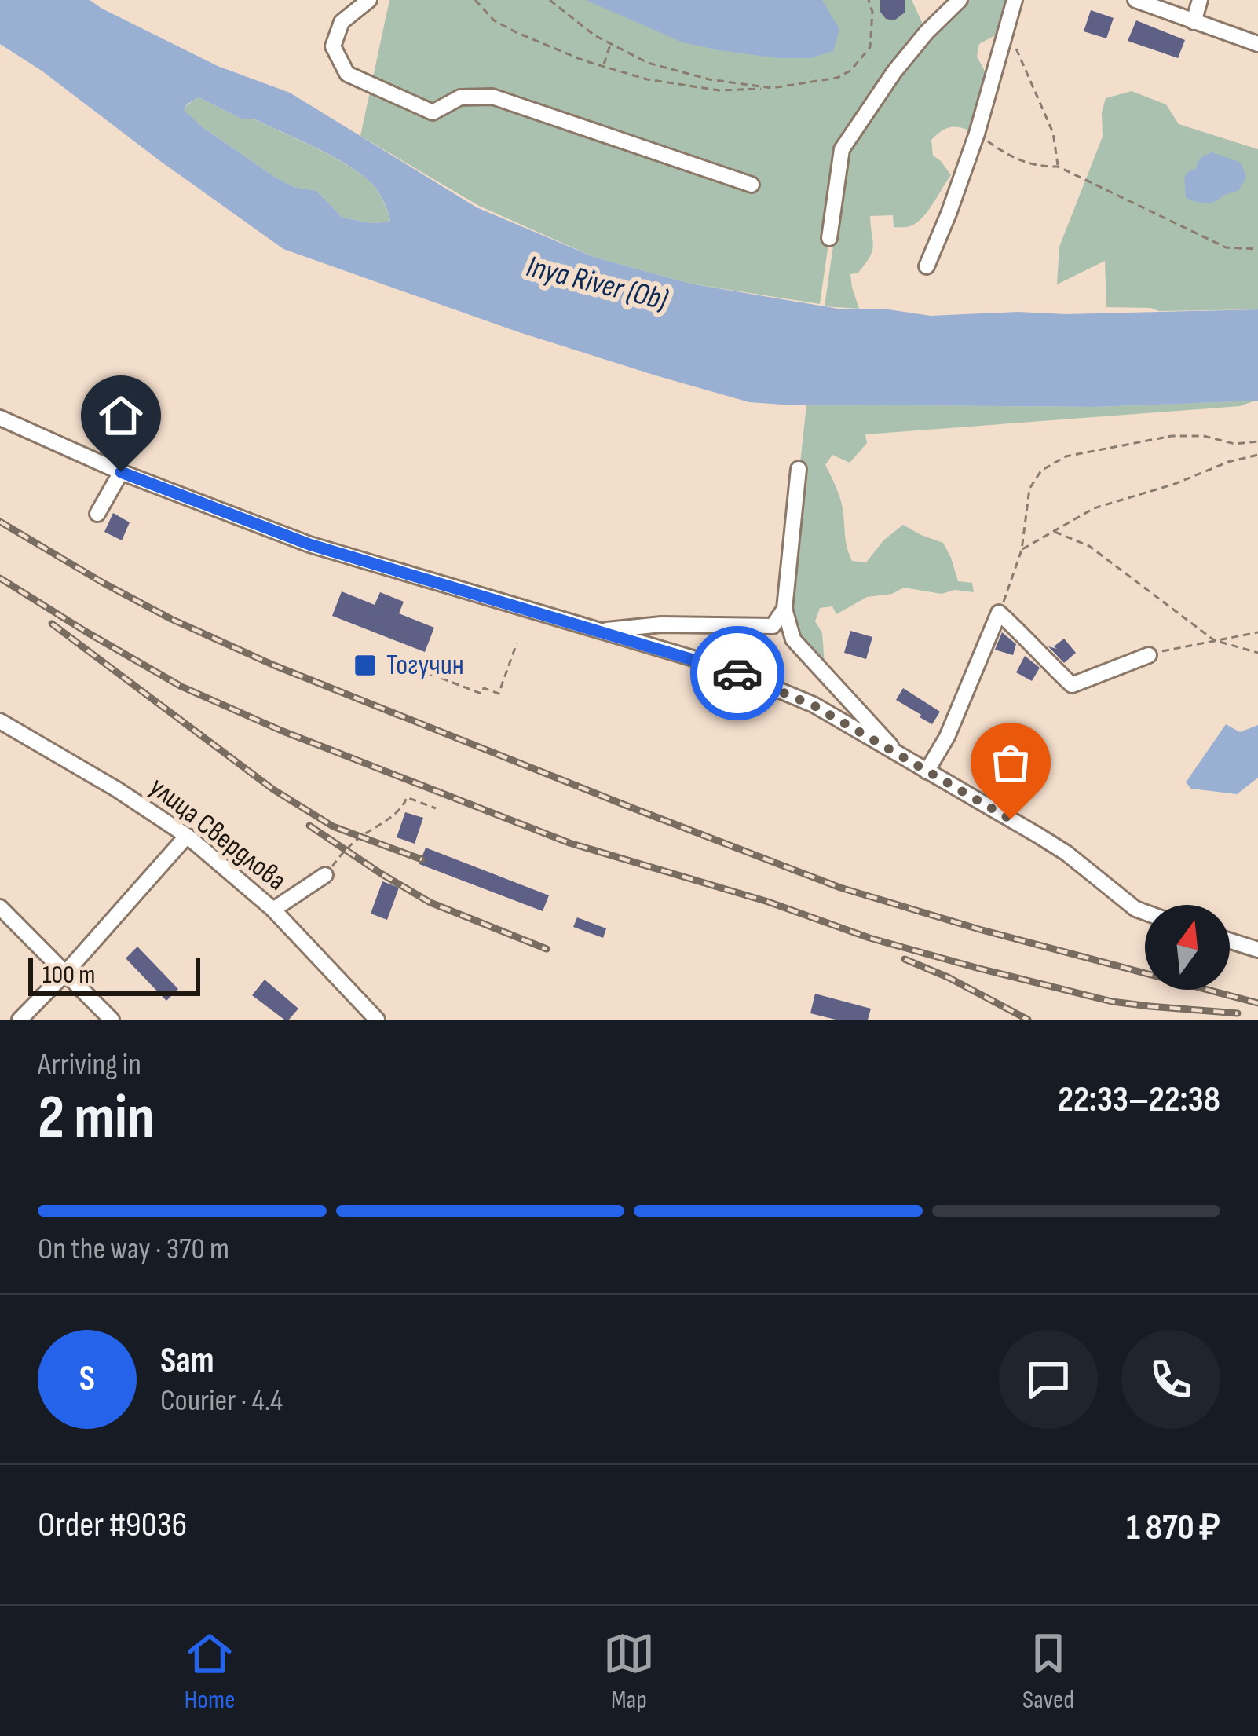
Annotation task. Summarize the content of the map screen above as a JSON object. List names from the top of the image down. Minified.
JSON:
{"streets":{"street":["улица Свердлова"]},"water":["Inya River (Ob)"],"places":{"transit":["Тогучин"]},"scale_bar":"100 m","north":"top","page":{"scale":"100 m","heading":["2 min","Arriving in","22:33–22:38"],"panel":["Sam","Courier · 4.4","Order #9036","1 870 ₽"],"bar":"On the way · 370 m","round":"S","tabs":["Home","Map","Saved"]}}
